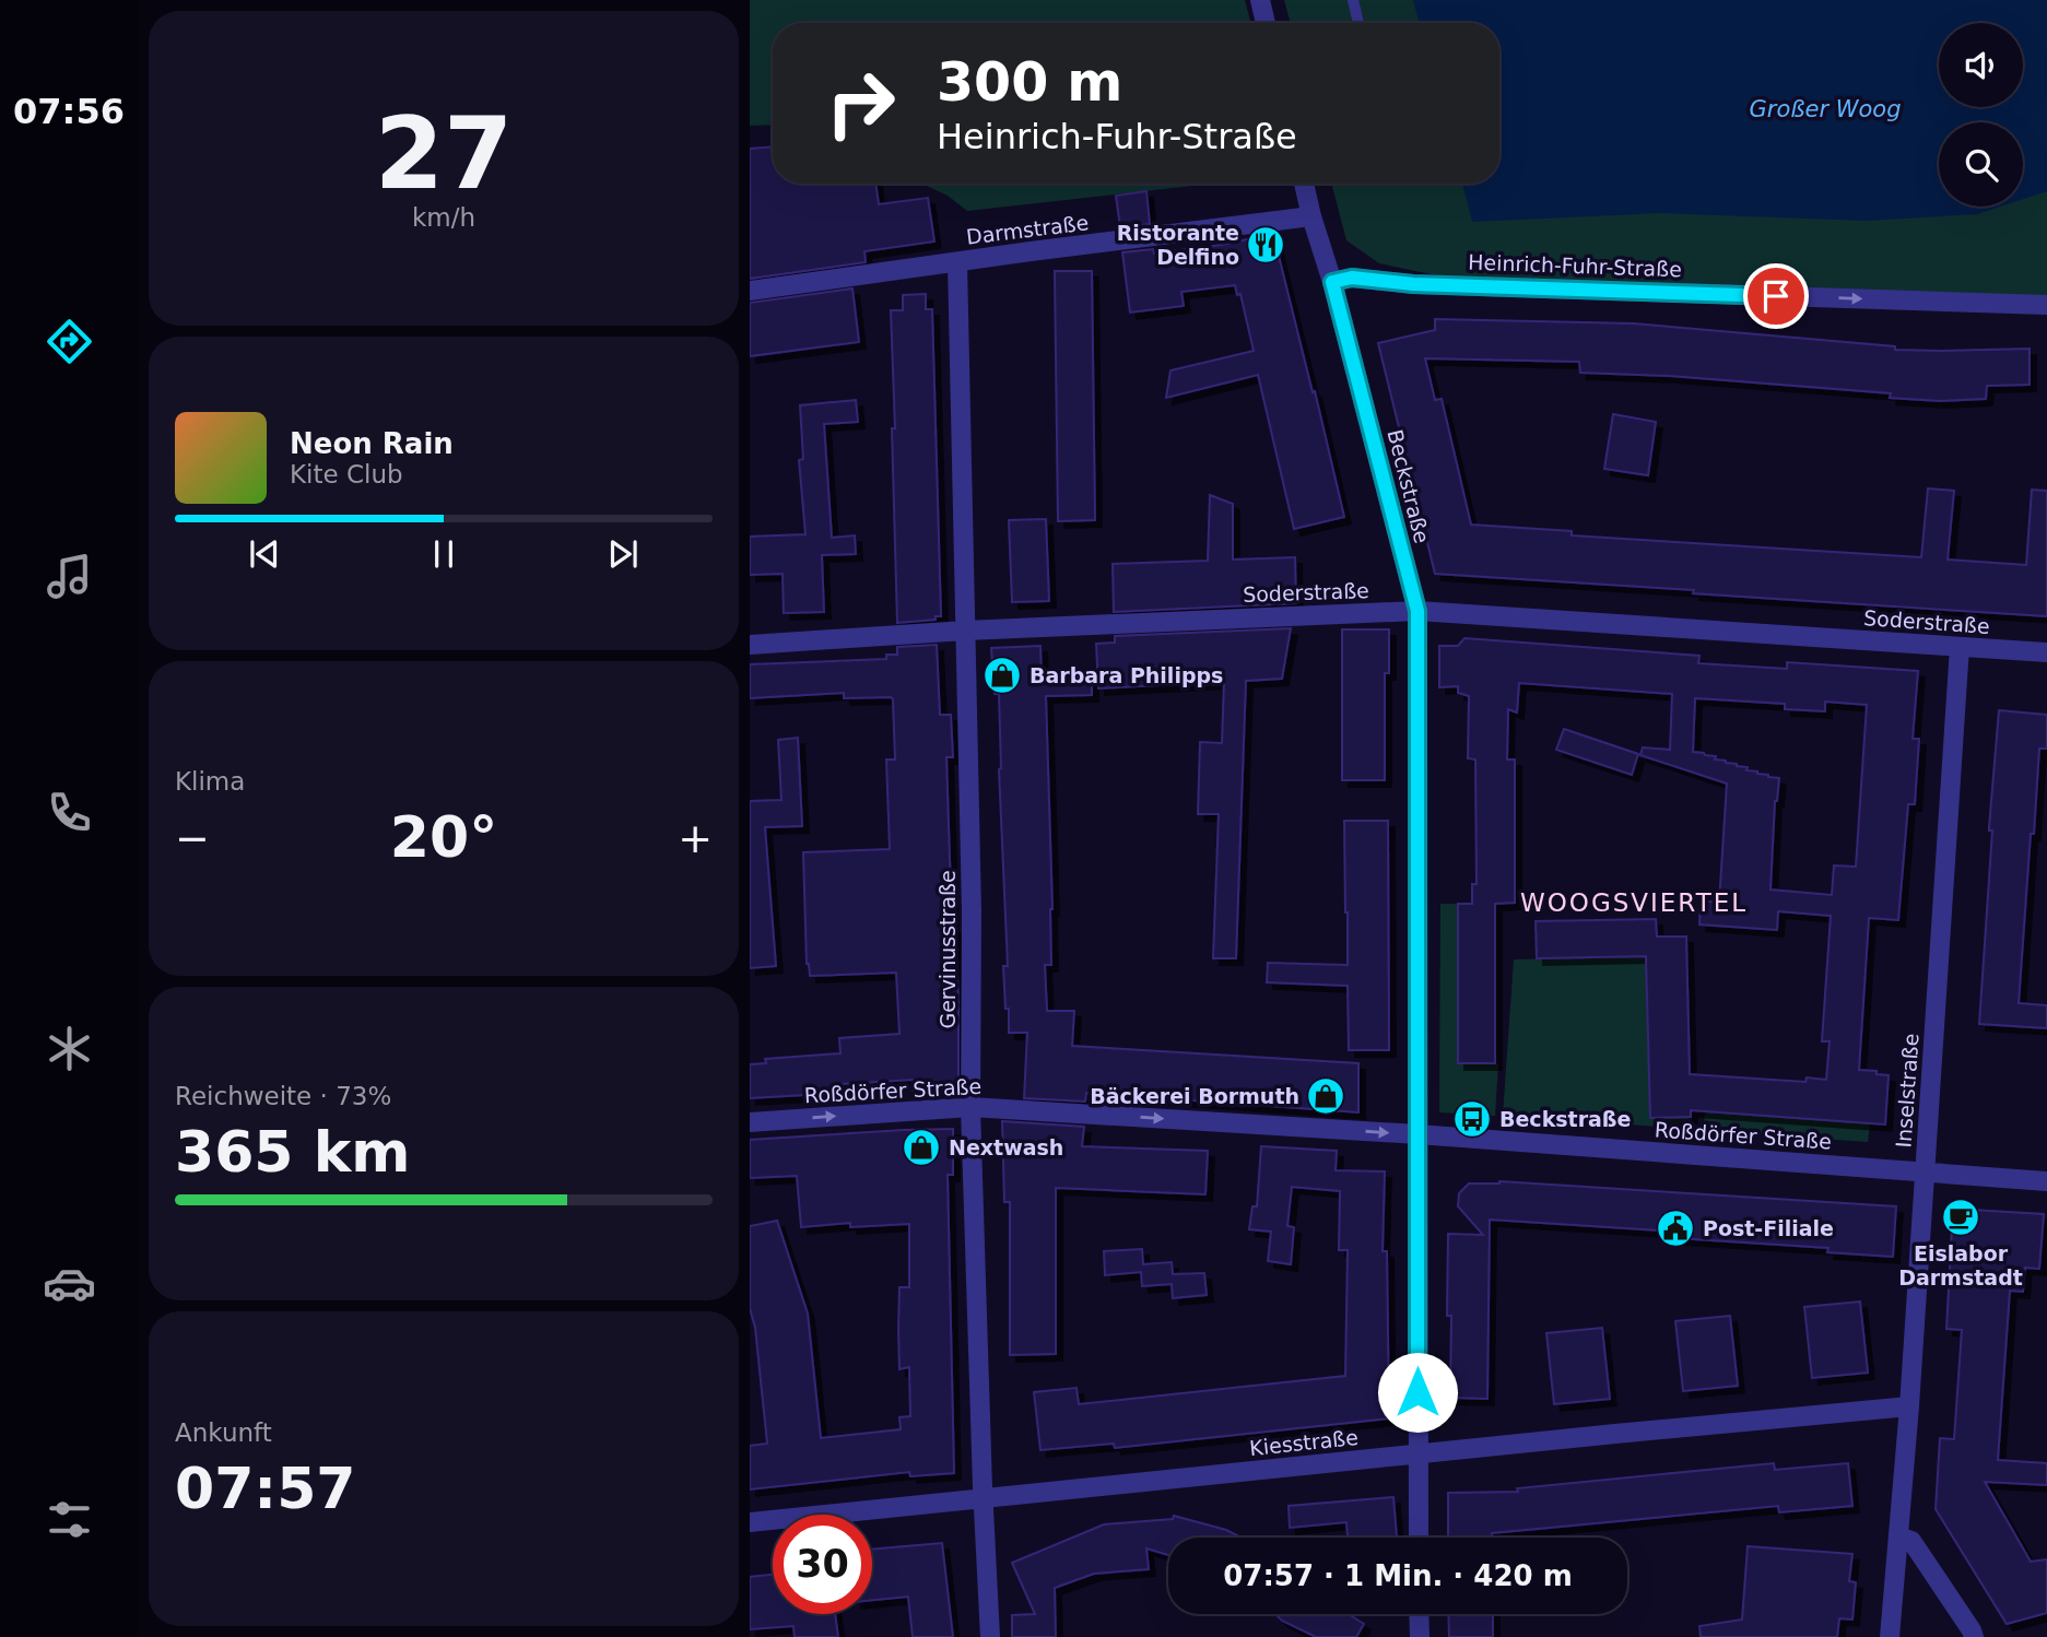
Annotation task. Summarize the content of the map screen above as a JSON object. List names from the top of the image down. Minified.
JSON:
{"streets":{"street":["Darmstraße","Heinrich-Fuhr-Straße","Beckstraße","Soderstraße","Gervinusstraße","Roßdörfer Straße","Inselstraße","Kiesstraße"]},"crossings":[["Darmstraße","Beckstraße"],["Darmstraße","Gervinusstraße"],["Heinrich-Fuhr-Straße","Beckstraße"],["Beckstraße","Soderstraße"],["Beckstraße","Roßdörfer Straße"],["Beckstraße","Kiesstraße"],["Soderstraße","Gervinusstraße"],["Soderstraße","Inselstraße"],["Gervinusstraße","Roßdörfer Straße"],["Gervinusstraße","Kiesstraße"],["Roßdörfer Straße","Inselstraße"],["Inselstraße","Kiesstraße"]],"one_way":["Heinrich-Fuhr-Straße","Roßdörfer Straße"],"districts":["WOOGSVIERTEL"],"water":["Großer Woog"],"places":{"restaurant":["Ristorante Delfino"],"shop":["Barbara Philipps","Bäckerei Bormuth","Nextwash"],"bus stop":["Beckstraße"],"cafe":["Eislabor Darmstadt"],"public building":["Post-Filiale"]},"page":{"tabs":"07:56","tile":[["27","km/h"],"Klima",["Reichweite · 73%","365 km"],["Ankunft","07:57"]],"turn":["300 m","Heinrich-Fuhr-Straße"],"song":["Neon Rain","Kite Club"],"heat":["−","20°","+"],"limit":"30","trip":"07:57 · 1 Min. · 420 m"}}
